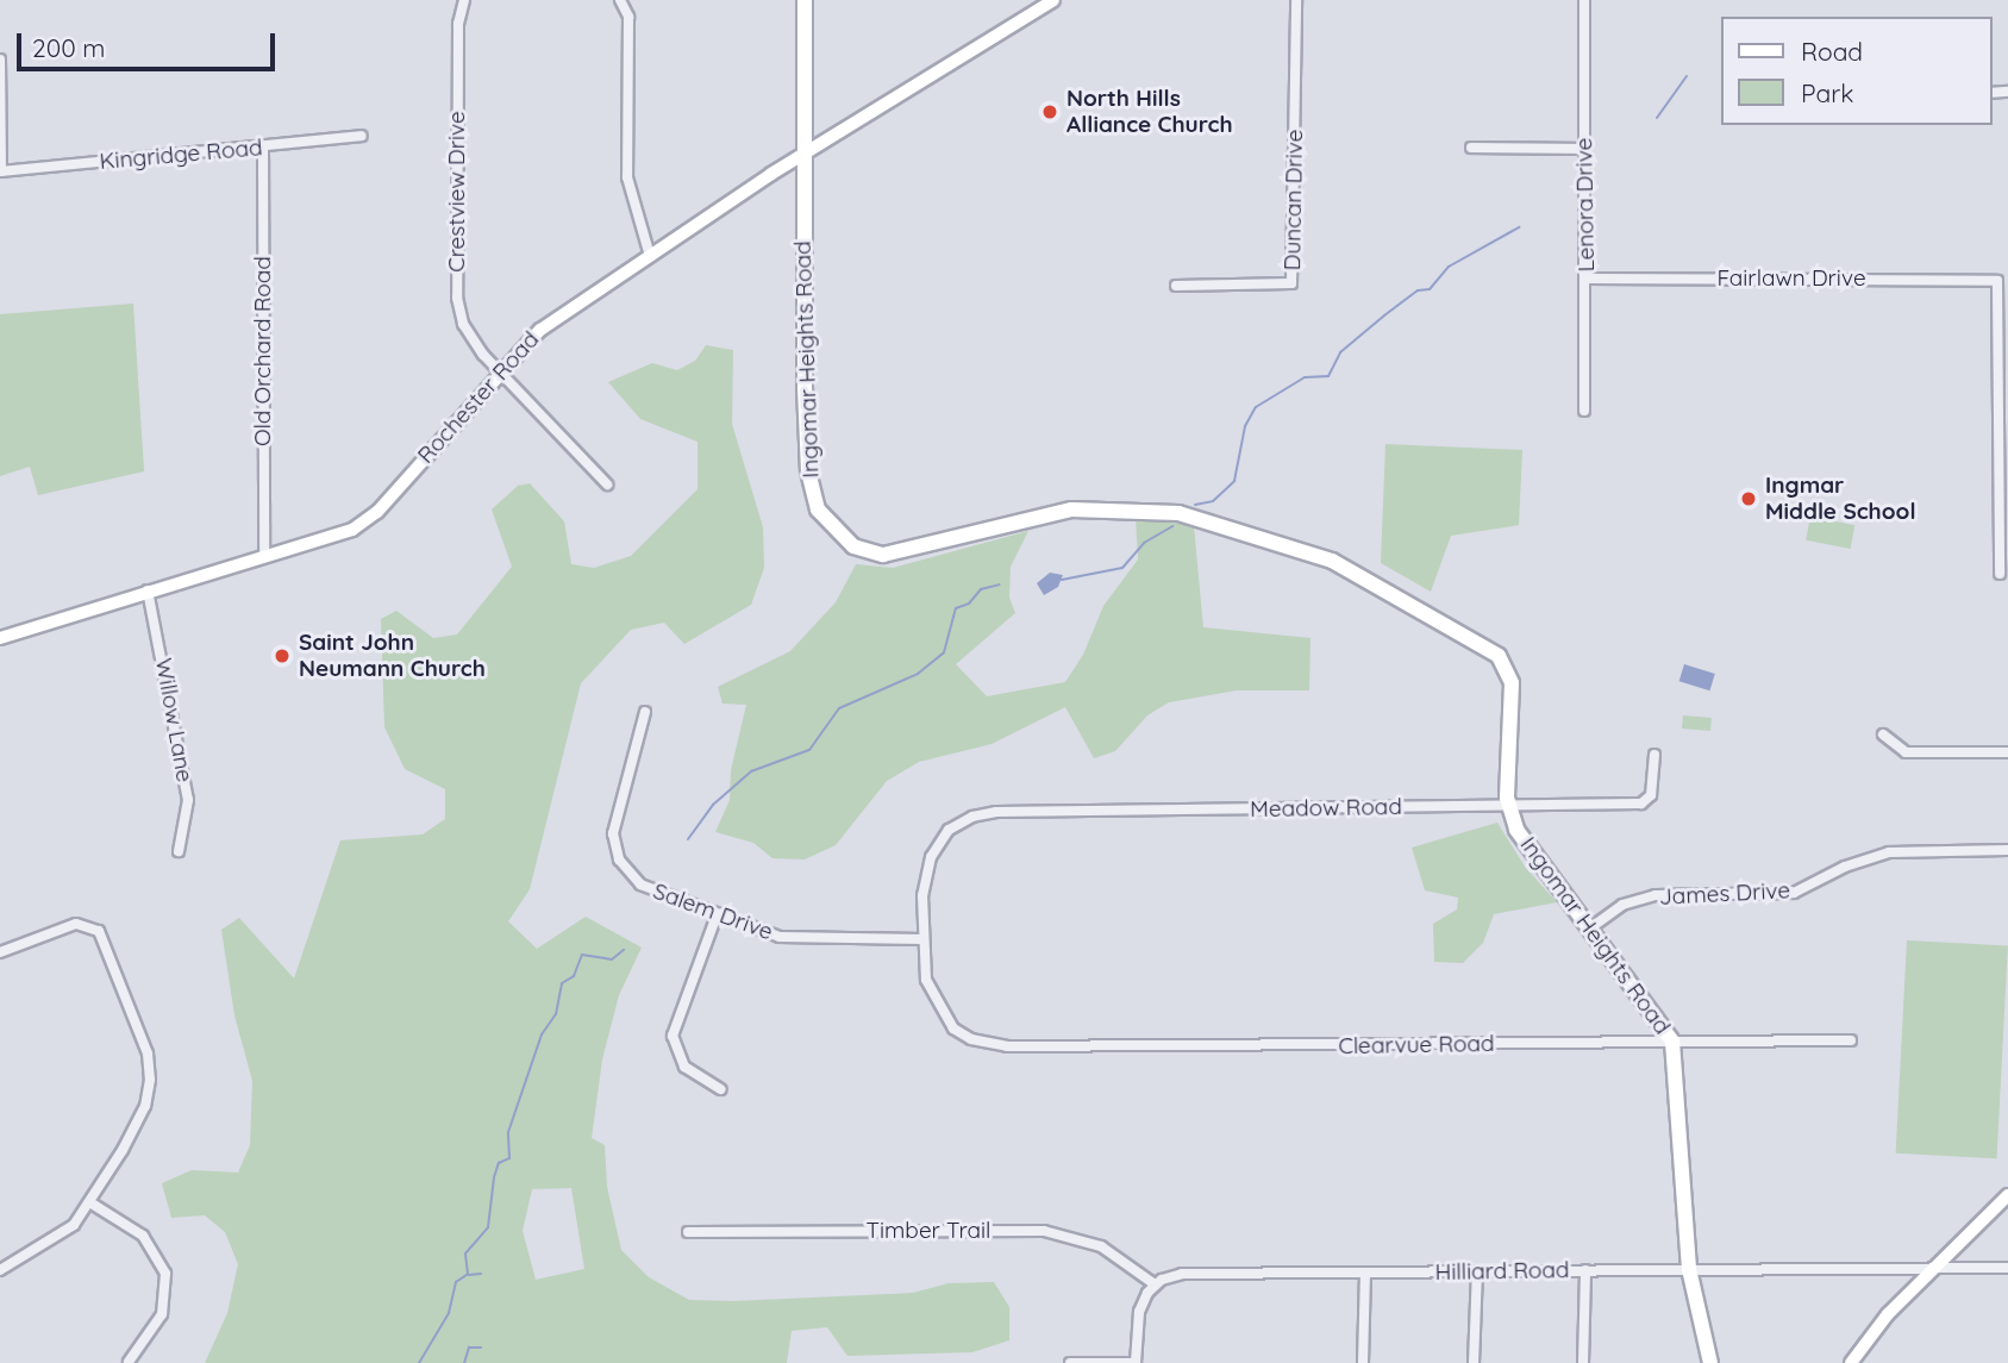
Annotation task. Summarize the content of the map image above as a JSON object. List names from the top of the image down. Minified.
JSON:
{"streets":{"main road":["Ingomar Heights Road"],"street":["Kingridge Road","Crestview Drive","Duncan Drive","Lenora Drive","Fairlawn Drive","Old Orchard Road","Rochester Road","Willow Lane","Meadow Road","James Drive","Salem Drive","Clearvue Road","Timber Trail","Hilliard Road"]},"crossings":[["Kingridge Road","Old Orchard Road"],["Crestview Drive","Rochester Road"],["Lenora Drive","Fairlawn Drive"],["Old Orchard Road","Rochester Road"],["Ingomar Heights Road","Rochester Road"],["Ingomar Heights Road","Meadow Road"],["Ingomar Heights Road","James Drive"],["Ingomar Heights Road","Clearvue Road"],["Ingomar Heights Road","Hilliard Road"],["Rochester Road","Willow Lane"],["Meadow Road","Salem Drive"],["Meadow Road","Clearvue Road"],["Salem Drive","Clearvue Road"],["Timber Trail","Hilliard Road"]],"places":["North Hills Alliance Church","Ingmar Middle School","Saint John Neumann Church"],"legend":["Road","Park"],"scale_bar":"200 m"}
